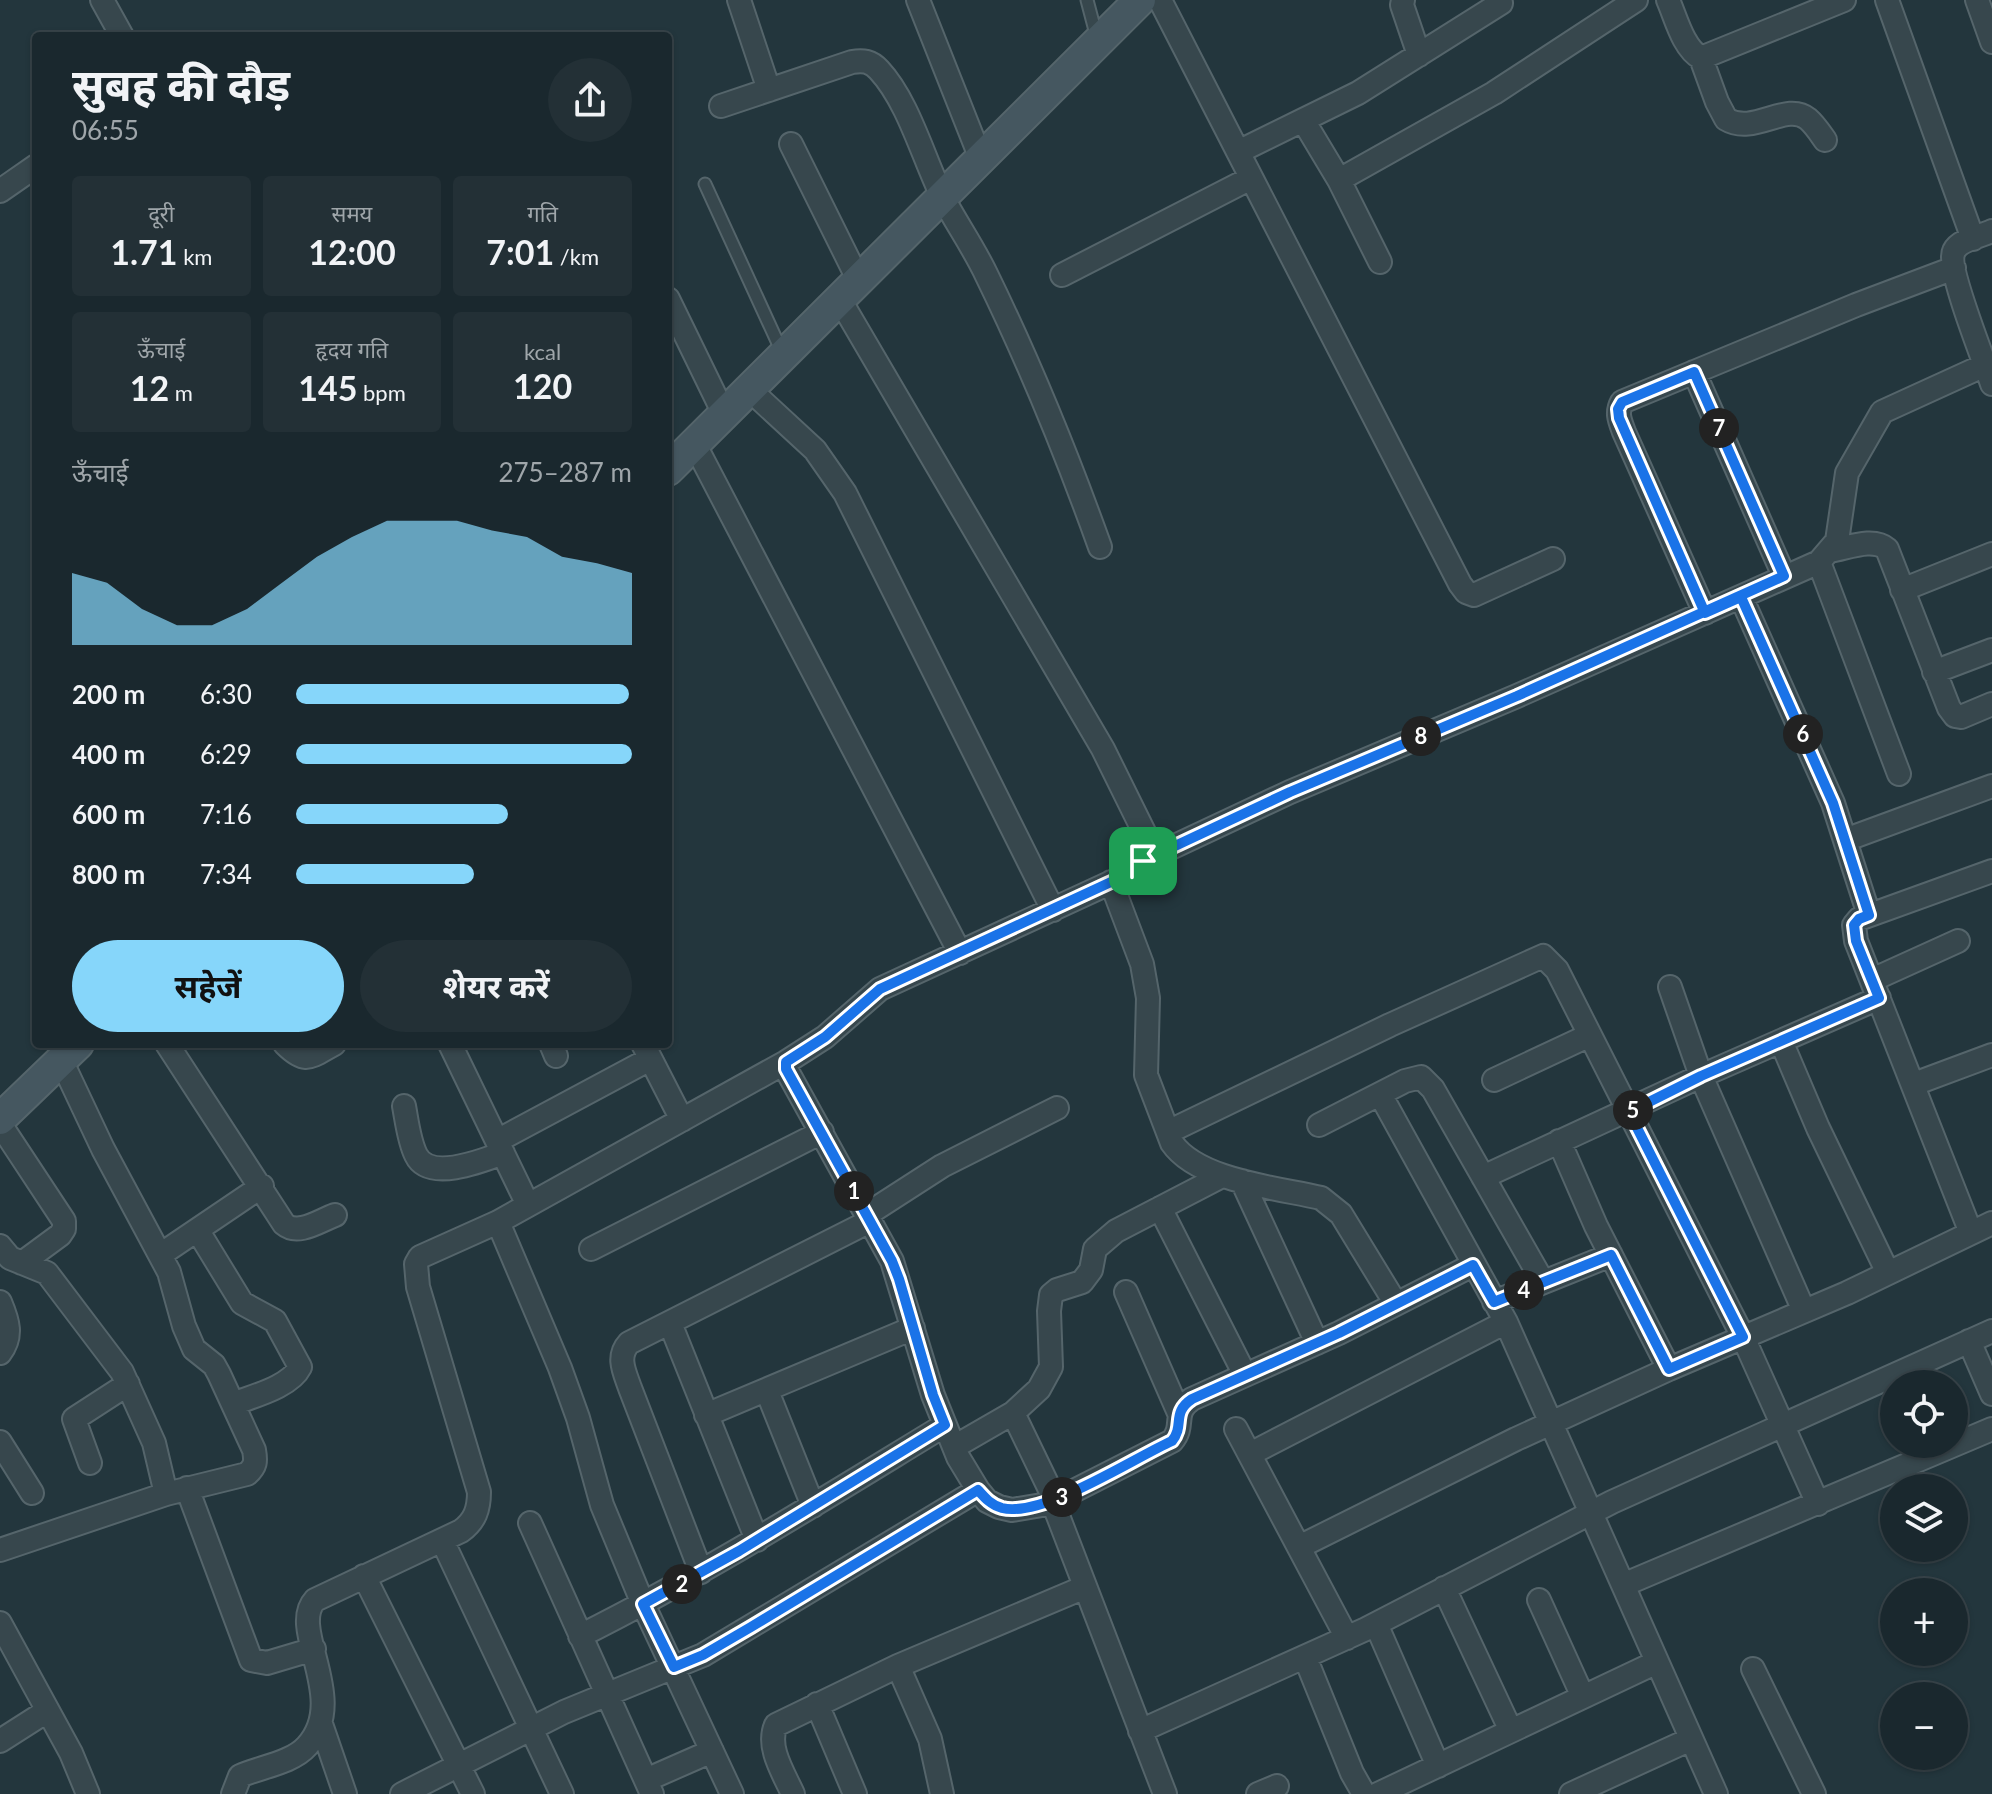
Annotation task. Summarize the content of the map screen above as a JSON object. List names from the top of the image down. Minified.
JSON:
{"page":{"heading":["सुबह की दौड़","06:55"],"stats":[["दूरी","1.71 km"],["समय","12:00"],["गति","7:01 /km"],["ऊँचाई","12 m"],["हृदय गति","145 bpm"],["kcal","120"]],"pins":["7","6","8","5","1","4","3","2"],"chart":["ऊँचाई","275–287 m"],"list":[{"name":"200 m","note":"6:30"},{"name":"400 m","note":"6:29"},{"name":"600 m","note":"7:16"},{"name":"800 m","note":"7:34"}],"buttons":["सहेजें","शेयर करें"],"map_buttons":["+","−"]}}
